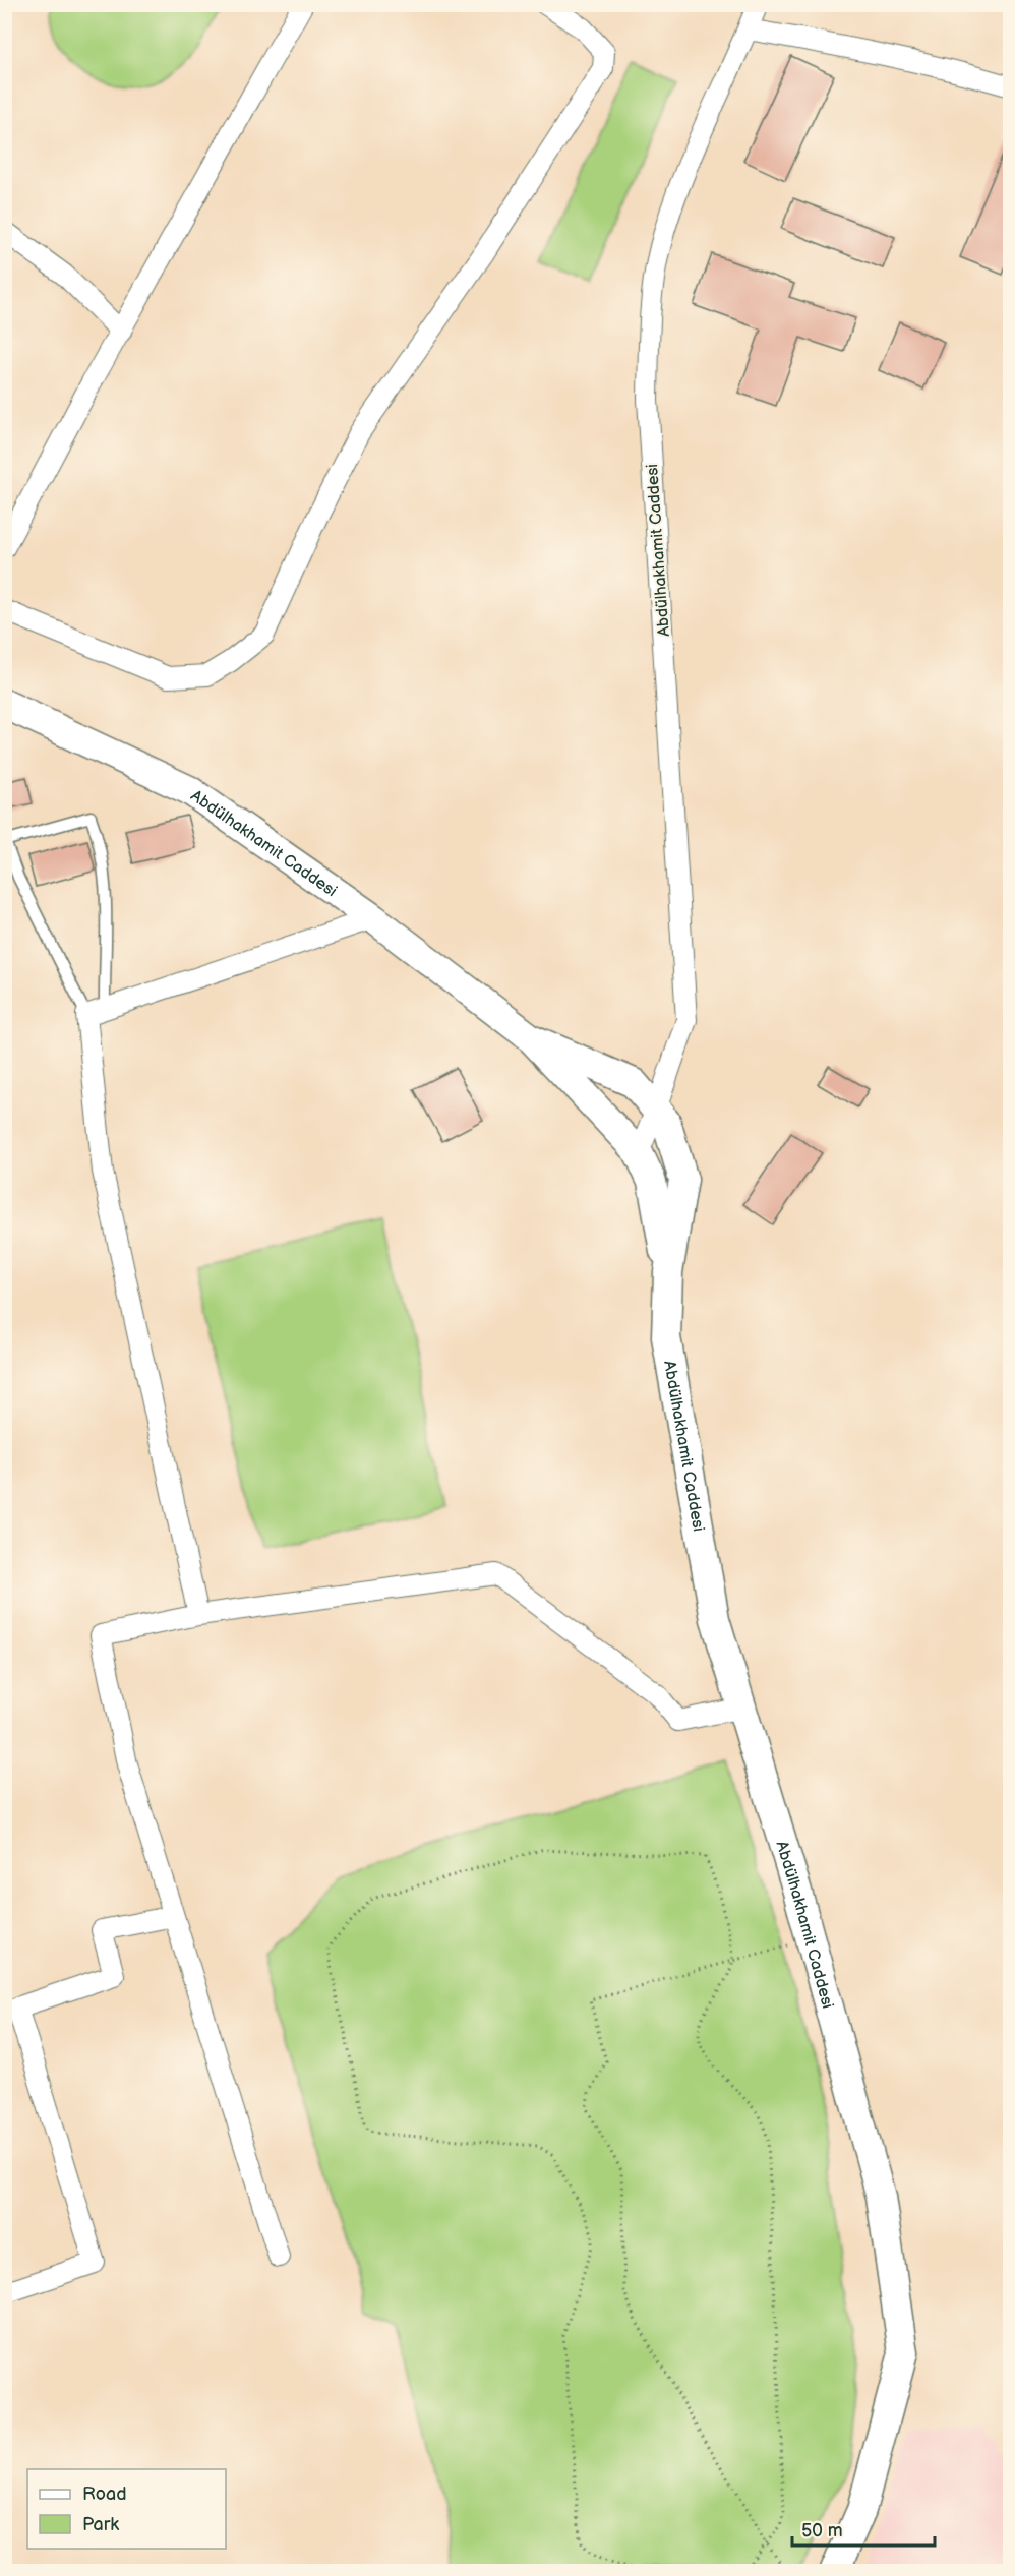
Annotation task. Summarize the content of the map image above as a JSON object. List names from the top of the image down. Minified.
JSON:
{"streets":{"main road":["Abdülhakhamit Caddesi"]},"legend":["Road","Park"],"scale_bar":"50 m"}
